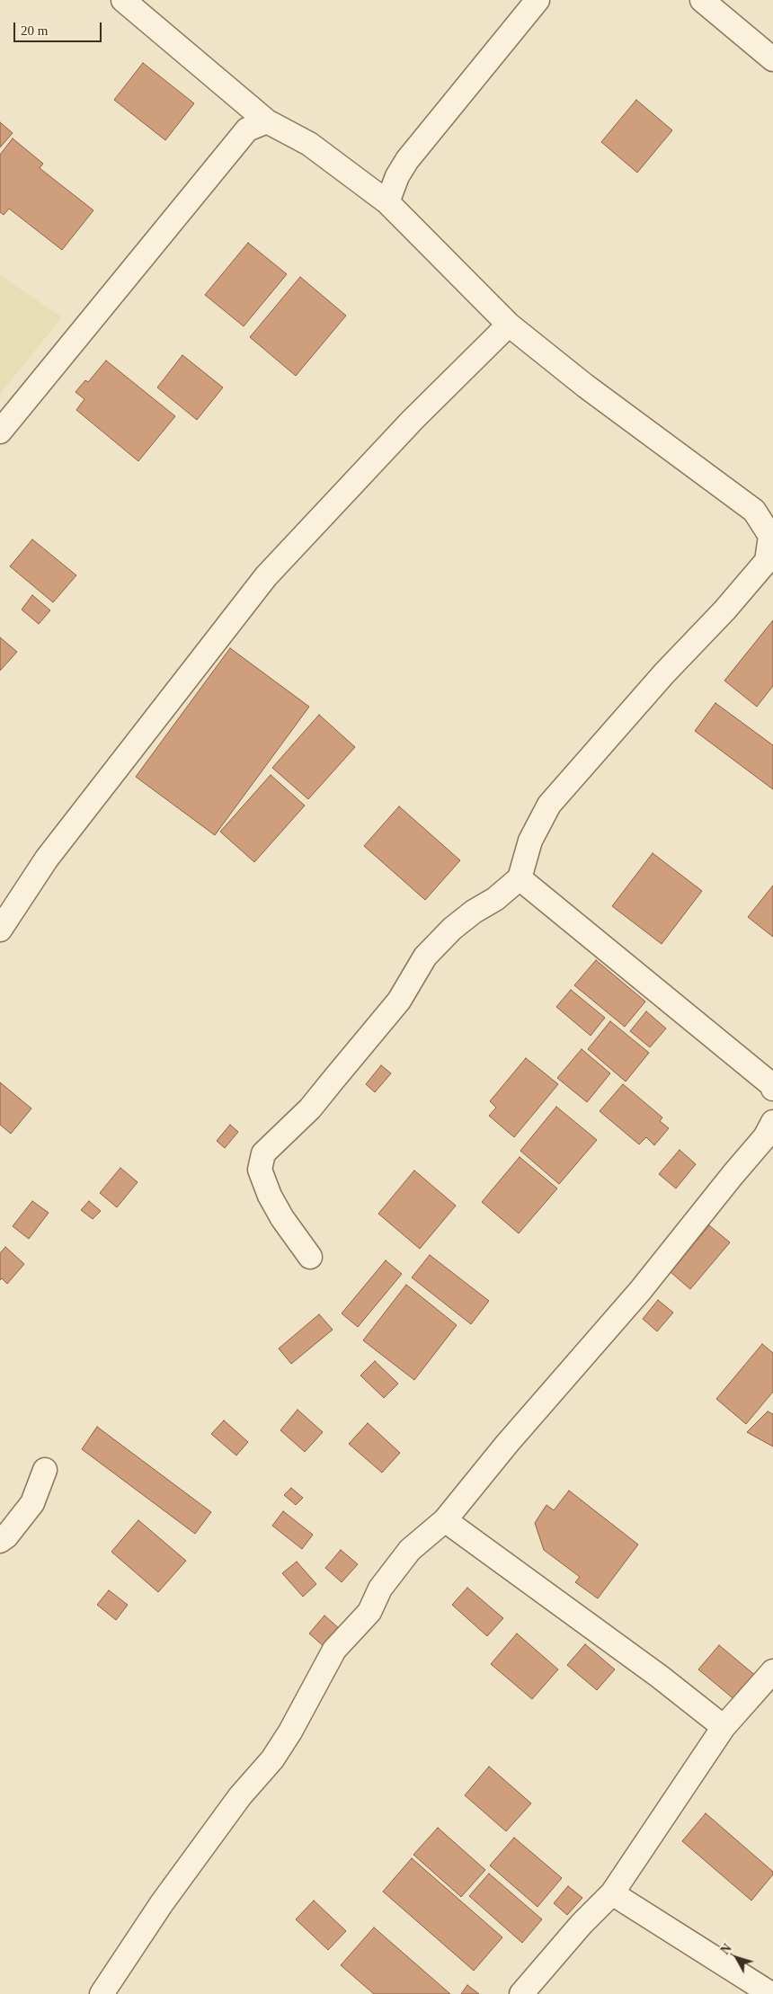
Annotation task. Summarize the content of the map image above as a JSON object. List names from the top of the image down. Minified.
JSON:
{"scale_bar":"20 m","north":"top left"}
